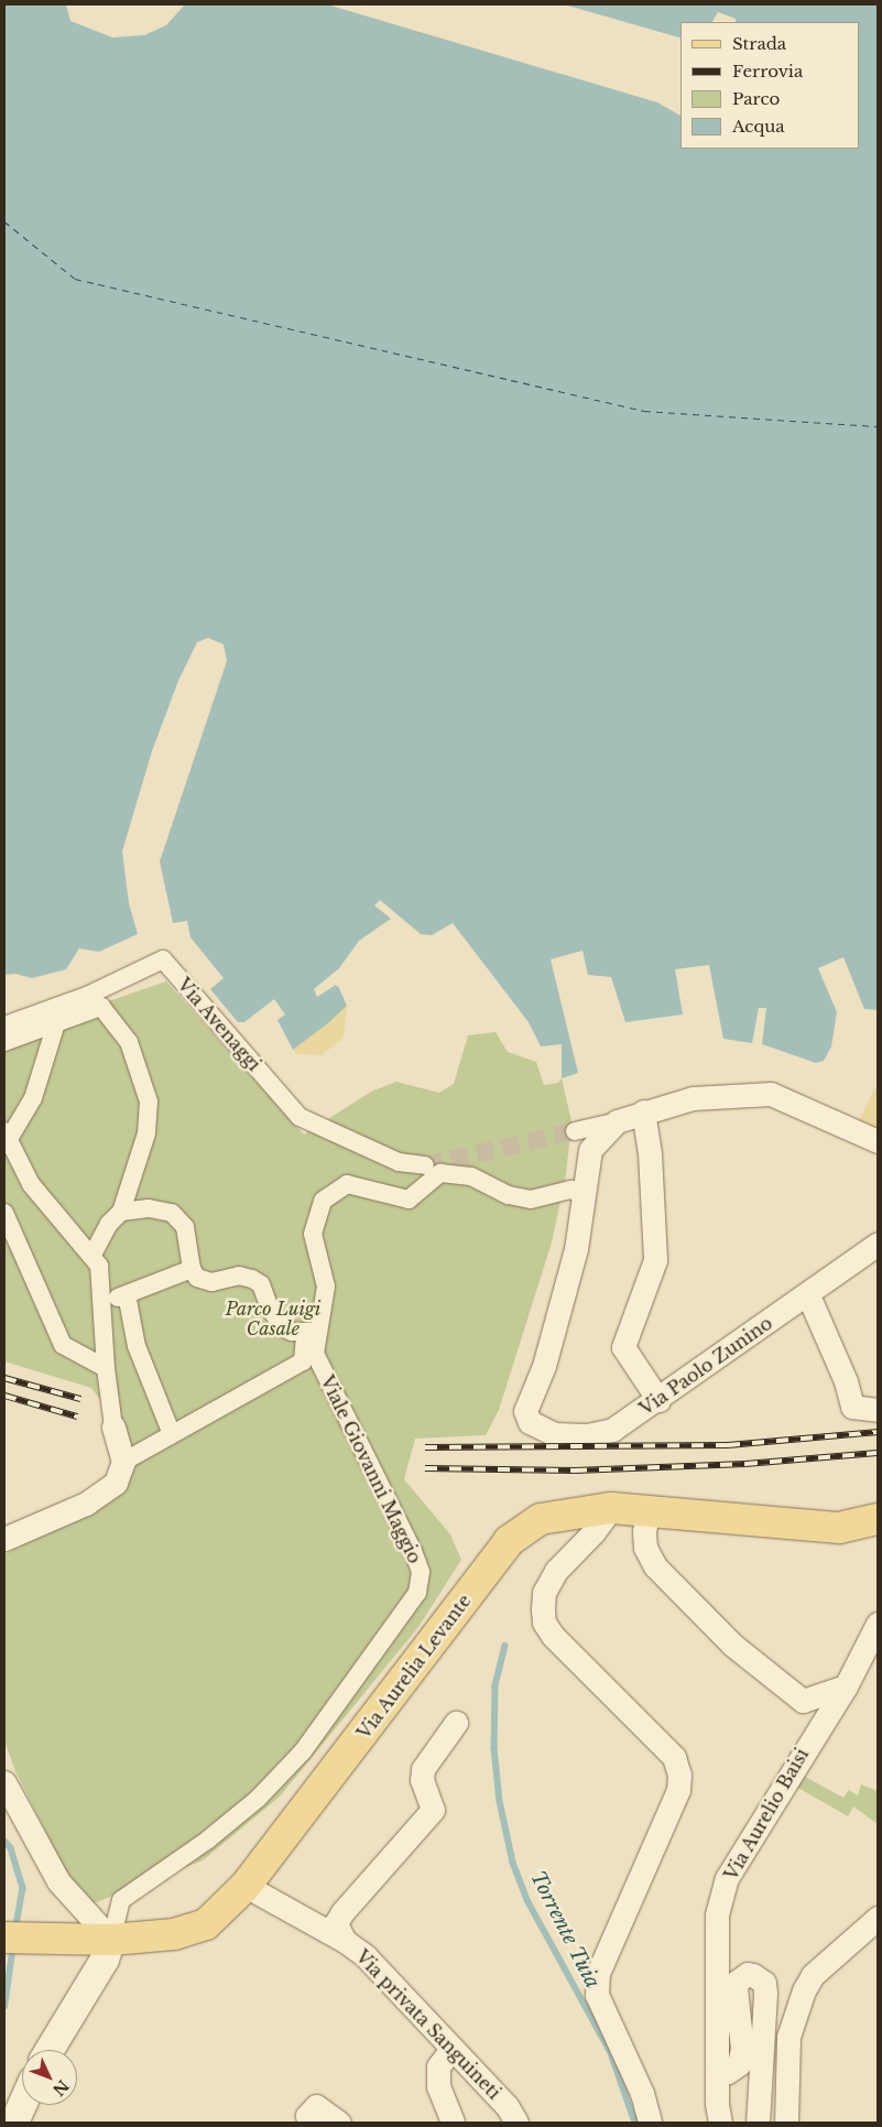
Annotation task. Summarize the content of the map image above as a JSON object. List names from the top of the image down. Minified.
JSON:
{"streets":{"main road":["Via Aurelia Levante"],"street":["Via Avenaggi","Via Paolo Zunino","Viale Giovanni Maggio","Via Aurelio Baisi","Via privata Sanguineti"]},"crossings":[["Via Paolo Zunino","Viale Giovanni Maggio"],["Viale Giovanni Maggio","Via Aurelia Levante"],["Via Aurelia Levante","Via privata Sanguineti"]],"water":["Torrente Tuia"],"parks":["Parco Luigi Casale"],"legend":["Strada","Ferrovia","Parco","Acqua"],"north":"bottom right"}
